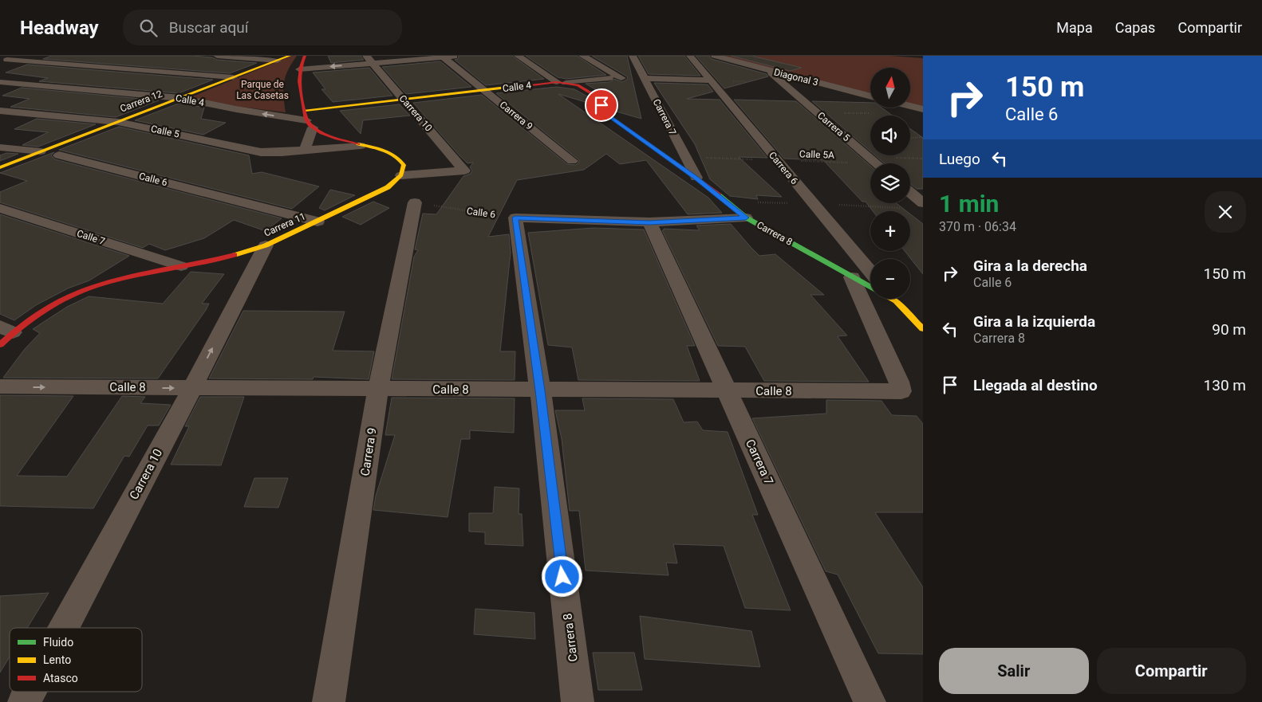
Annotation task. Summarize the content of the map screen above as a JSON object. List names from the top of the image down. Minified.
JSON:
{"streets":{"street":["Diagonal 3","Calle 4","Carrera 12","Carrera 10","Carrera 9","Carrera 7","Carrera 5","Calle 5","Carrera 6","Calle 6","Carrera 11","Carrera 8","Calle 7","Calle 8"],"path":["Calle 5A"]},"crossings":[["Diagonal 3","Carrera 5"],["Calle 4","Carrera 12"],["Calle 4","Carrera 10"],["Calle 4","Carrera 9"],["Calle 4","Carrera 8"],["Carrera 12","Calle 5"],["Carrera 10","Carrera 11"],["Carrera 10","Calle 8"],["Carrera 9","Calle 6"],["Carrera 9","Calle 8"],["Carrera 7","Calle 5A"],["Carrera 7","Carrera 8"],["Carrera 7","Calle 8"],["Calle 5A","Carrera 6"],["Calle 6","Carrera 11"],["Calle 6","Carrera 8"],["Carrera 11","Calle 7"],["Carrera 8","Calle 8"]],"parks":["Parque de Las Casetas"],"legend":["Fluido","Lento","Atasco"],"north":"top","page":{"header":"Headway","search":"Buscar aquí","nav":["Mapa","Capas","Compartir"],"turn":["150 m","Calle 6"],"map_buttons":["+","−"],"then":"Luego","heading":["1 min","370 m · 06:34"],"list":[{"name":"Gira a la derecha","note":"Calle 6","value":"150 m"},{"name":"Gira a la izquierda","note":"Carrera 8","value":"90 m"},{"name":"Llegada al destino","value":"130 m"}],"buttons":["Salir","Compartir"]}}
